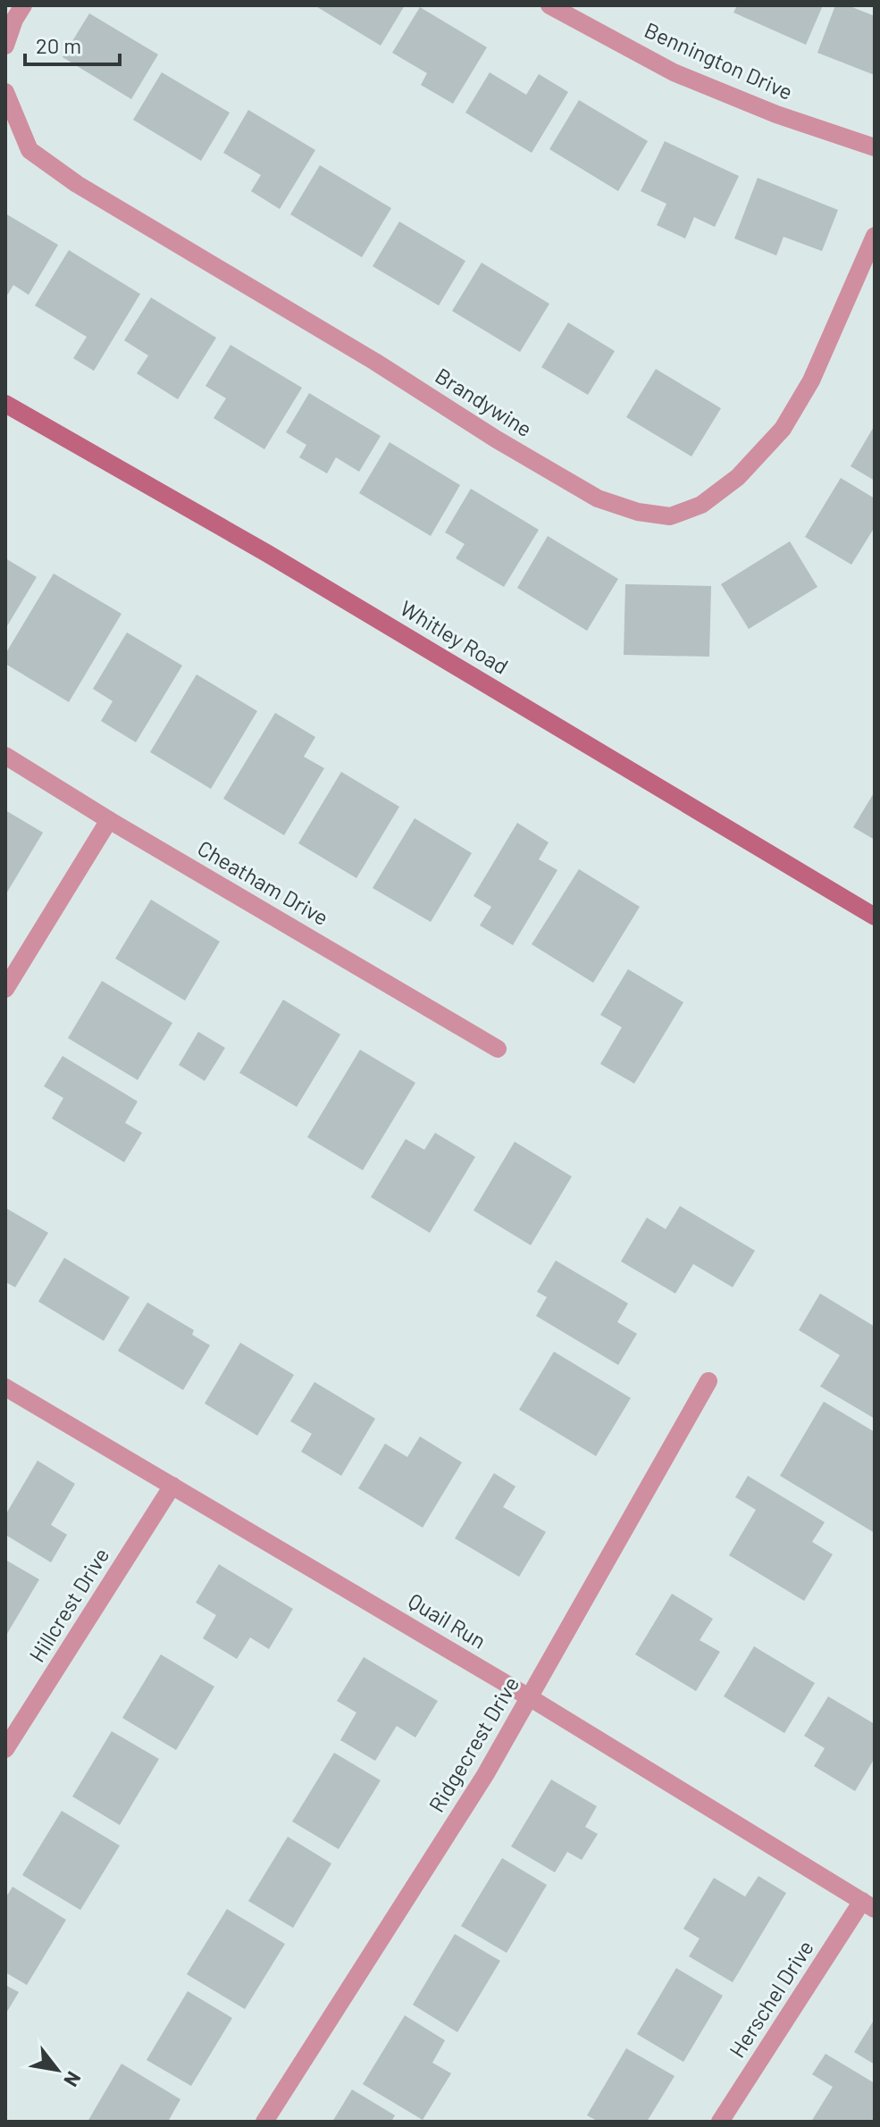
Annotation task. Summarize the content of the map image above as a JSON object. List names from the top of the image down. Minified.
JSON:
{"streets":{"street":["Bennington Drive","Brandywine","Whitley Road","Cheatham Drive","Hillcrest Drive","Quail Run","Ridgecrest Drive","Herschel Drive"]},"crossings":[["Hillcrest Drive","Quail Run"],["Quail Run","Ridgecrest Drive"],["Quail Run","Herschel Drive"]],"scale_bar":"20 m","north":"bottom right"}
